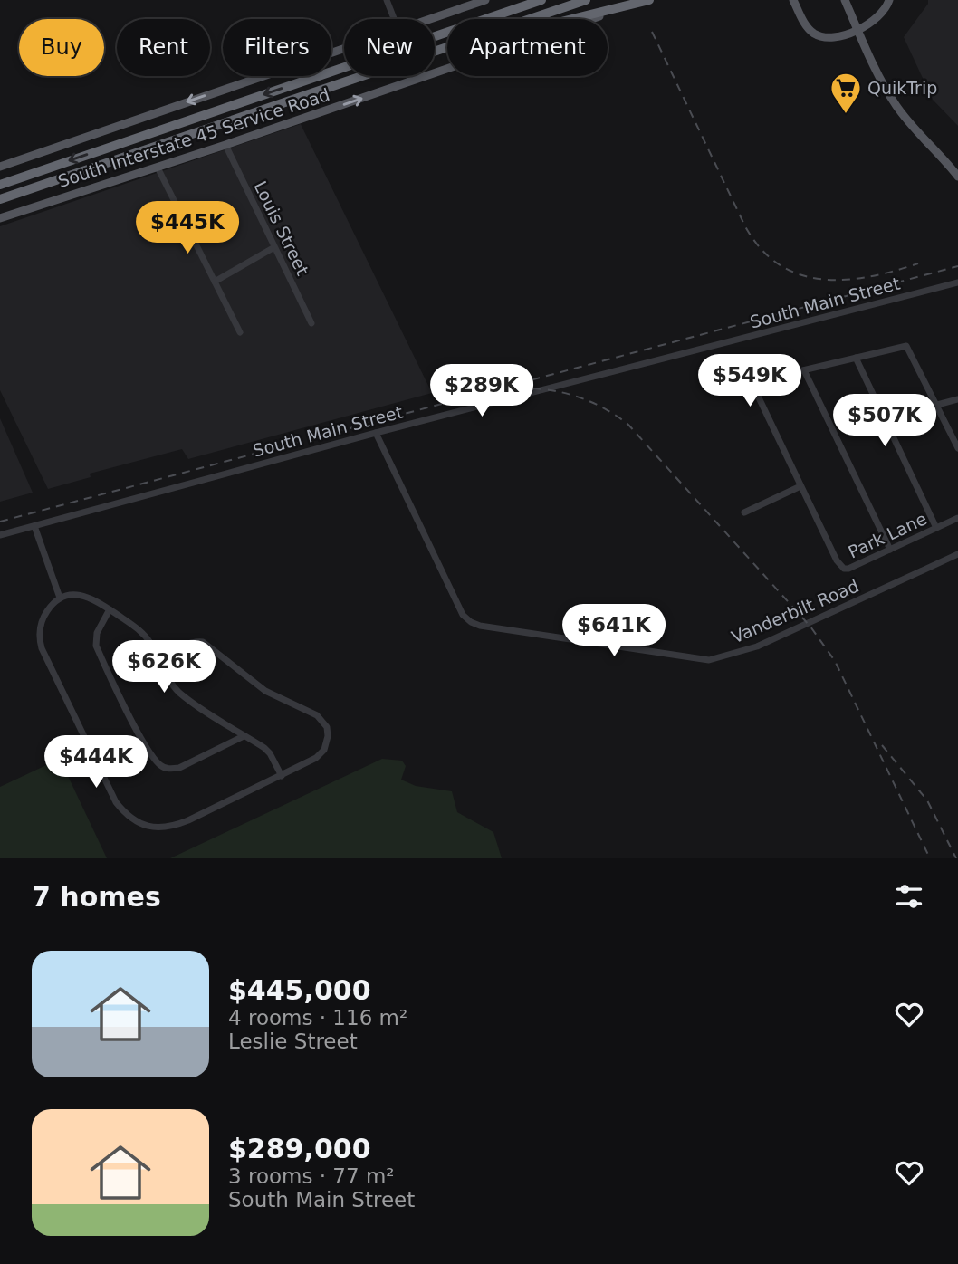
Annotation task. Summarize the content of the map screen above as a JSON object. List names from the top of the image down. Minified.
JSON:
{"streets":{"main road":["South Interstate 45 Service Road"],"street":["Louis Street","South Main Street","Park Lane","Vanderbilt Road"]},"crossings":[["South Interstate 45 Service Road","Louis Street"],["South Main Street","Vanderbilt Road"]],"places":{"supermarket":["QuikTrip"]},"page":{"chip":["Buy","Rent","Filters","New","Apartment"],"price":["$445K","$549K","$289K","$507K","$641K","$626K","$444K"],"heading":"7 homes","list":[{"name":"$445,000","note":"4 rooms · 116 m² · Leslie Street"},{"name":"$289,000","note":"3 rooms · 77 m² · South Main Street"}]}}
